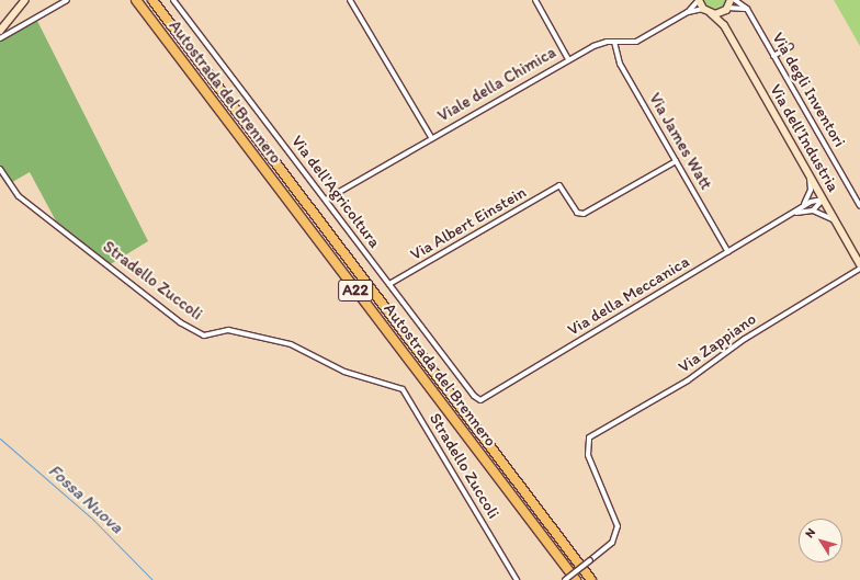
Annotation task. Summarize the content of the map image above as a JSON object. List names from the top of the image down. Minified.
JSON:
{"streets":{"highway":["Autostrada del Brennero","A22"],"street":["Viale della Chimica","Via degli Inventori","Via dell'Industria","Via James Watt","Via dell'Agricoltura","Via Albert Einstein","Stradello Zuccoli","Via della Meccanica","Via Zappiano"]},"crossings":[["Viale della Chimica","Via dell'Industria"],["Viale della Chimica","Via James Watt"],["Viale della Chimica","Via dell'Agricoltura"],["Via dell'Industria","Via della Meccanica"],["Via James Watt","Via Albert Einstein"],["Via James Watt","Via della Meccanica"],["Via dell'Agricoltura","Via Albert Einstein"],["Via dell'Agricoltura","Via della Meccanica"]],"water":["Fossa Nuova"],"north":"top left"}
